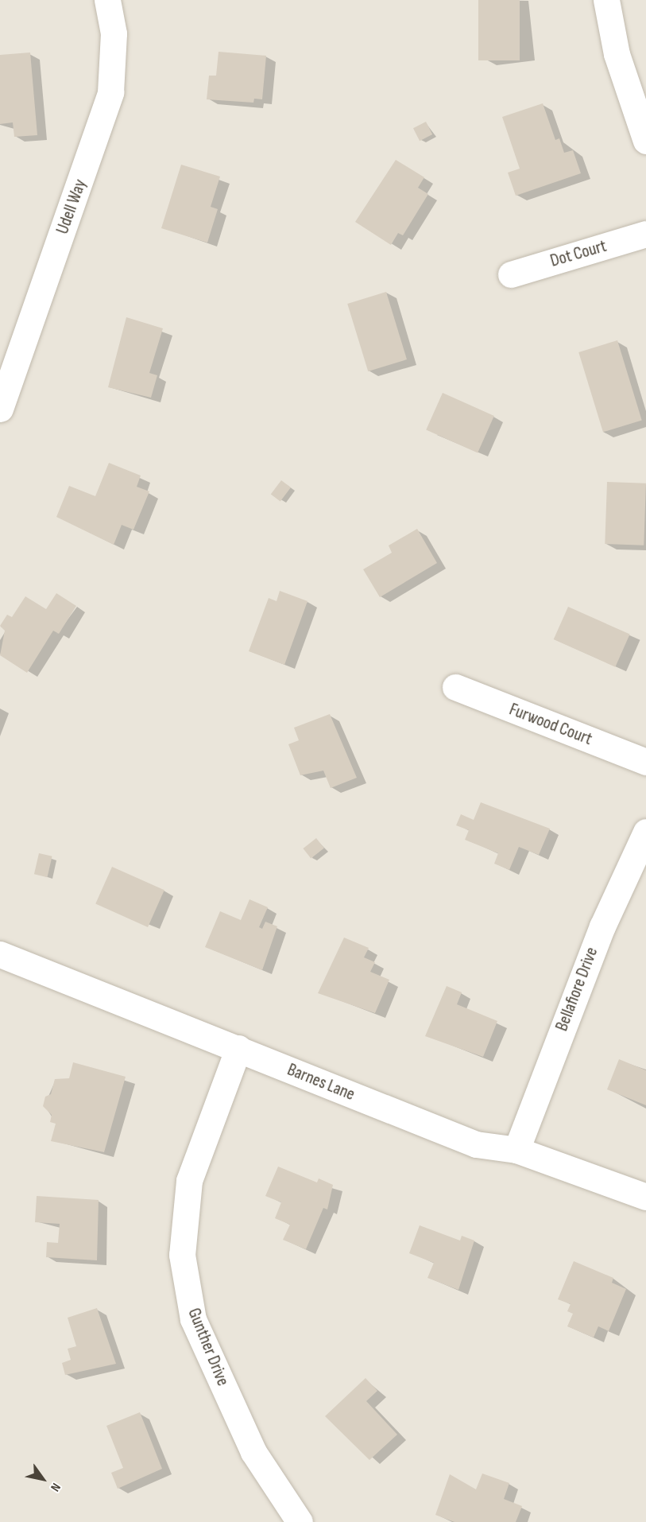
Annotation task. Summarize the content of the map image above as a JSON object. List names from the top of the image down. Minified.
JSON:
{"streets":{"street":["Udell Way","Dot Court","Furwood Court","Bellafiore Drive","Barnes Lane","Gunther Drive"]},"crossings":[["Bellafiore Drive","Barnes Lane"],["Barnes Lane","Gunther Drive"]],"north":"bottom right"}
